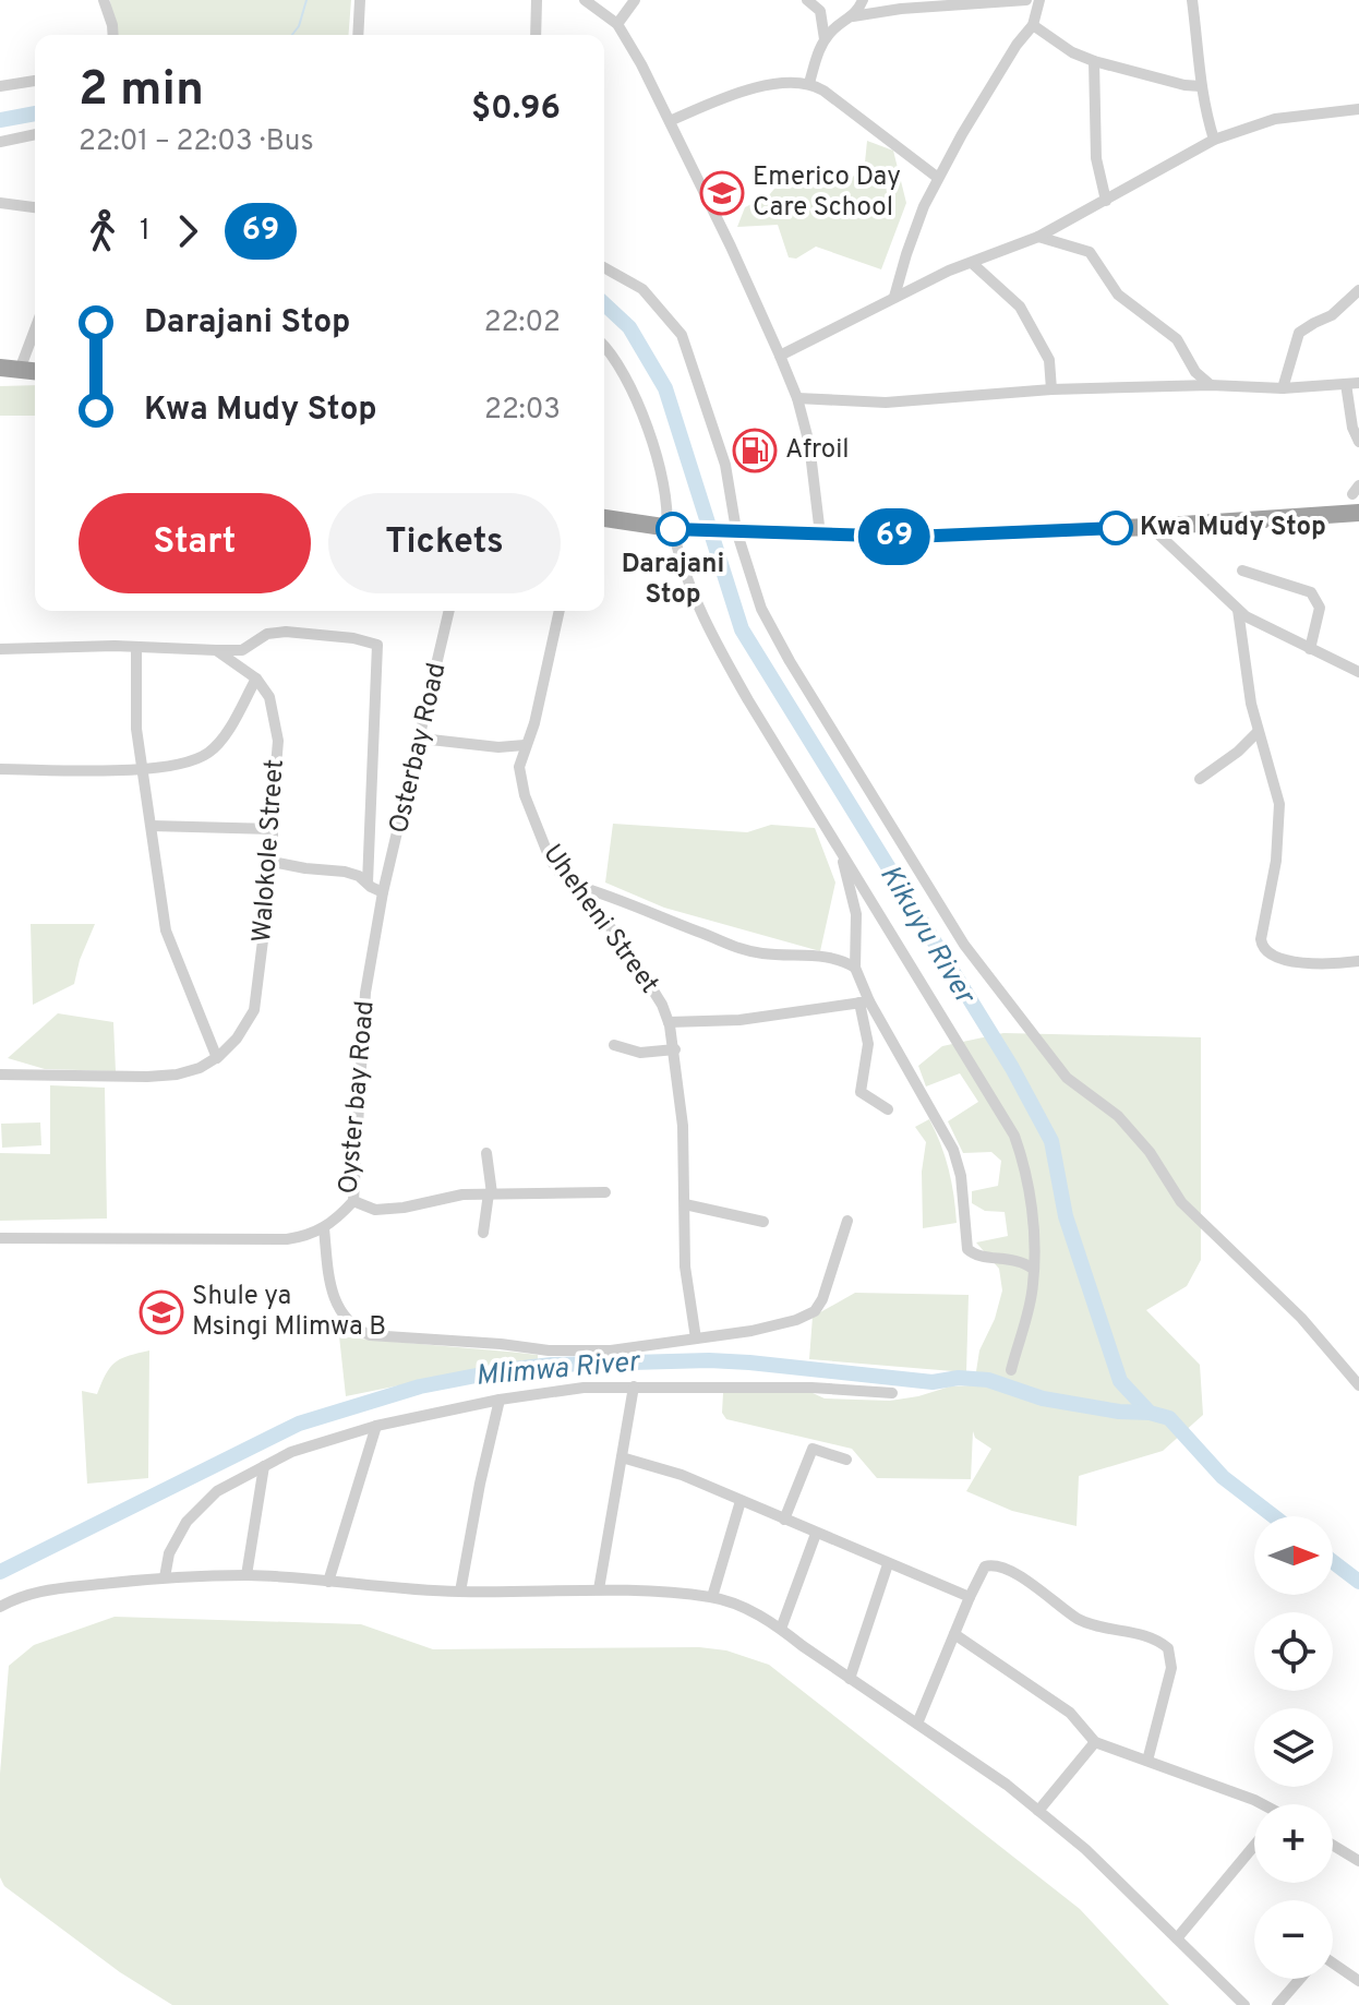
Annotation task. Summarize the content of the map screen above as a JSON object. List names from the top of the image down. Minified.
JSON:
{"streets":{"street":["Osterbay Road","Walokole Street","Uheheni Street","Oyster bay Road"]},"crossings":[["Osterbay Road","Oyster bay Road"]],"water":["Kikuyu River","Mlimwa River"],"places":{"school or university":["Emerico Day Care School","Shule ya Msingi Mlimwa B"],"fuel station":["Afroil"],"other":["Kwa Mudy Stop","Darajani Stop"]},"lines":["bus line 69"],"north":"right","page":{"on_map":"69","heading":["2 min","22:01 – 22:03 · Bus","$0.96"],"legs":["1","69"],"list":[{"name":"Darajani Stop","value":"22:02"},{"name":"Kwa Mudy Stop","value":"22:03"}],"buttons":["Start","Tickets"],"map_buttons":["+","−"]}}
